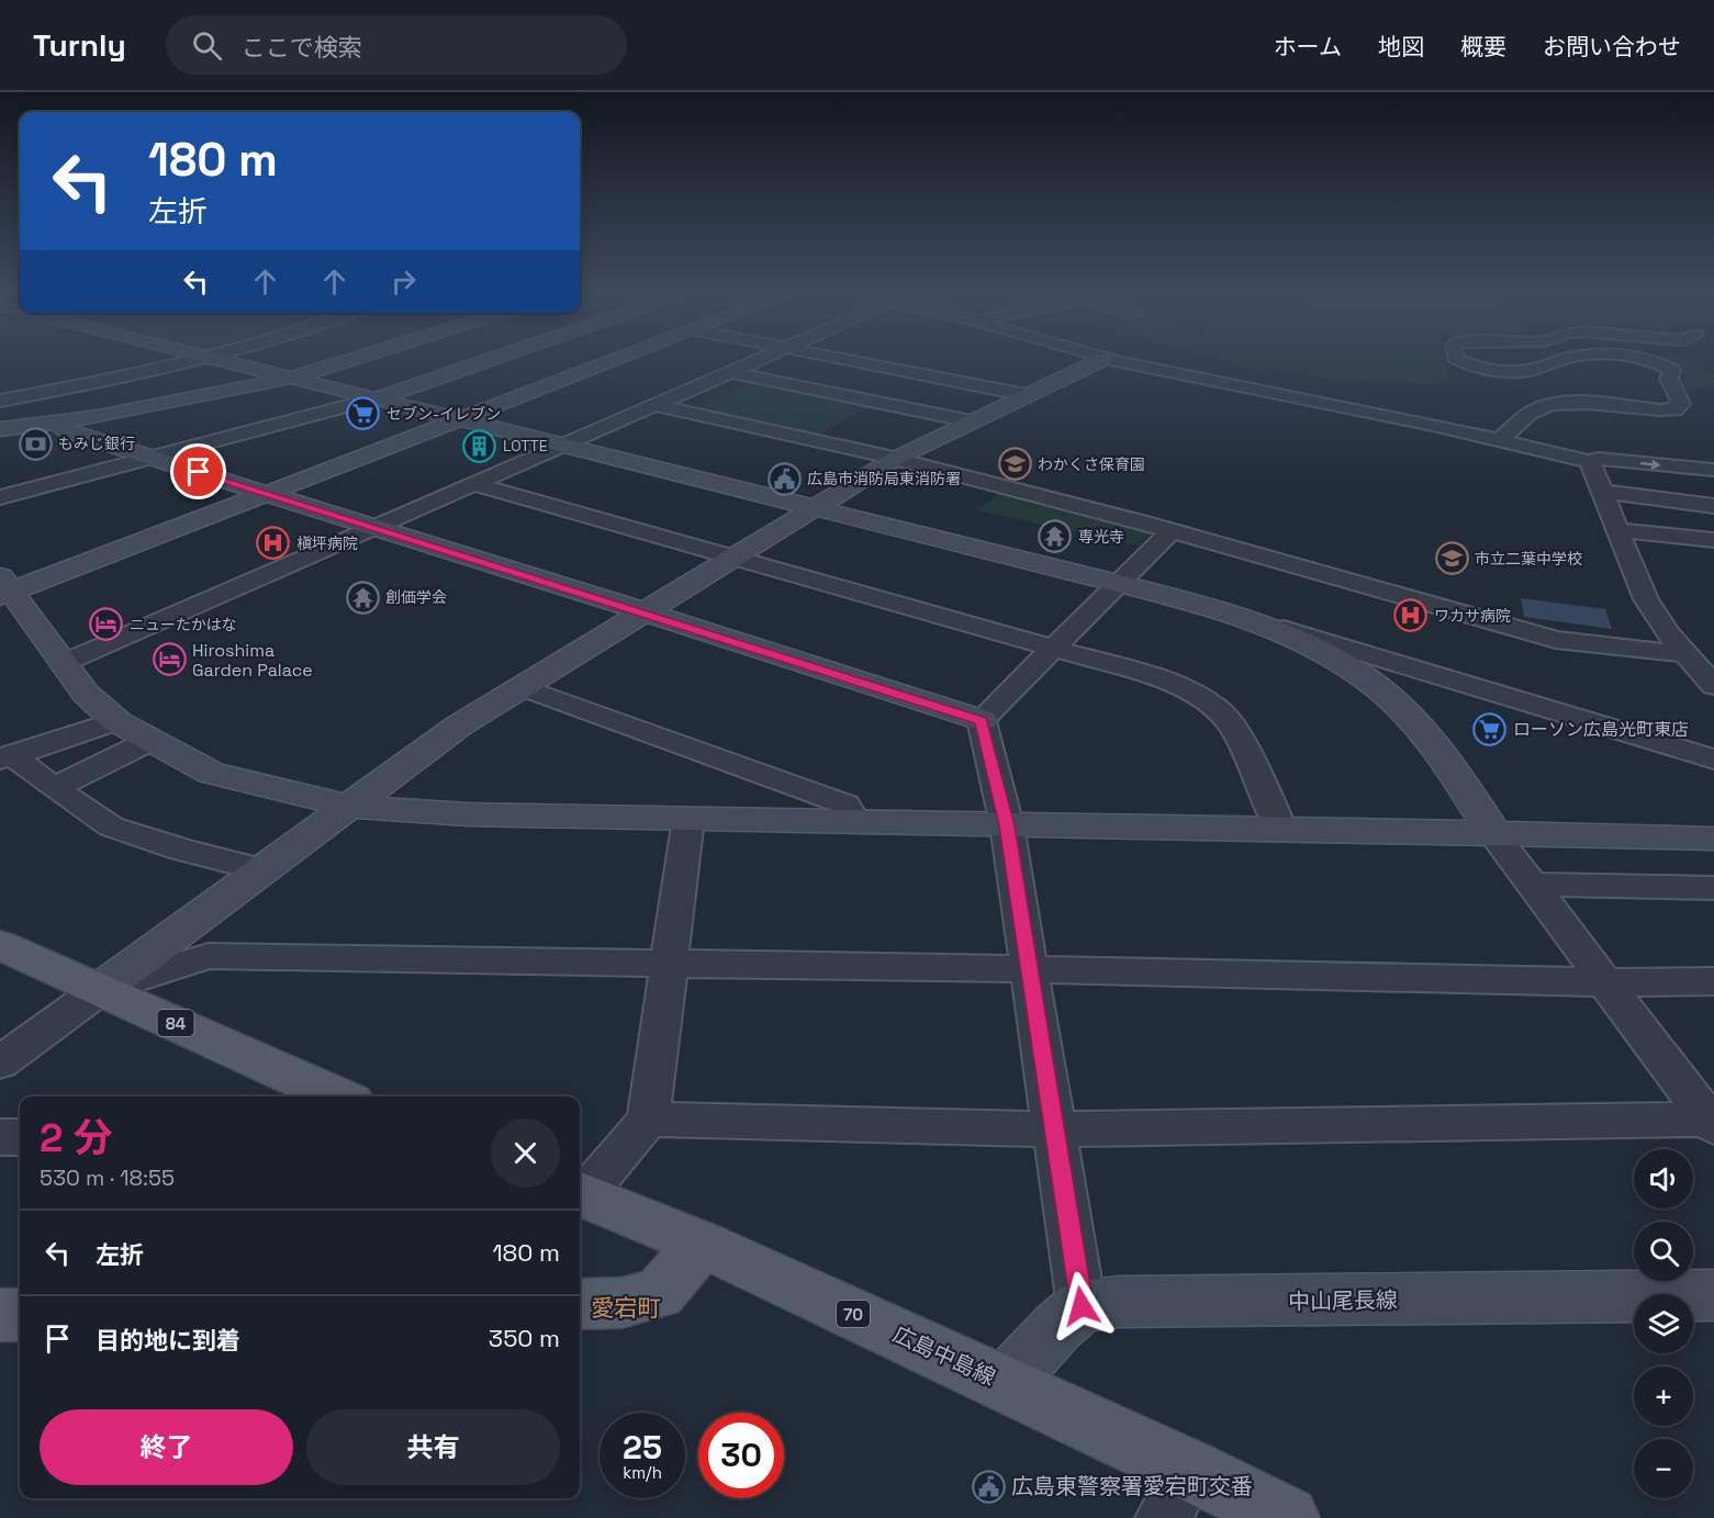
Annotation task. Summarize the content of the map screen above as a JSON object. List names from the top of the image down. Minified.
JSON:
{"streets":{"main road":["84","70","広島中島線"],"street":["中山尾長線"]},"districts":["愛宕町"],"places":{"supermarket":["セブン-イレブン","ローソン広島光町東店"],"bank":["もみじ銀行"],"building":["LOTTE"],"school or university":["わかくさ保育園","市立二葉中学校"],"public building":["広島市消防局東消防署","広島東警察署愛宕町交番"],"temple":["専光寺","創価学会"],"hospital":["槇坪病院","ワカサ病院"],"hotel":["ニューたかはな","Hiroshima Garden Palace"]},"page":{"header":"Turnly","search":"ここで検索","nav":["ホーム","地図","概要","お問い合わせ"],"turn":["180 m","左折"],"heading":["2 分","530 m · 18:55"],"map_buttons":["+","−"],"list":[{"name":"左折","value":"180 m"},{"name":"目的地に到着","value":"350 m"}],"buttons":["終了","共有"],"speed":"25 km/h","limit":"30"}}
